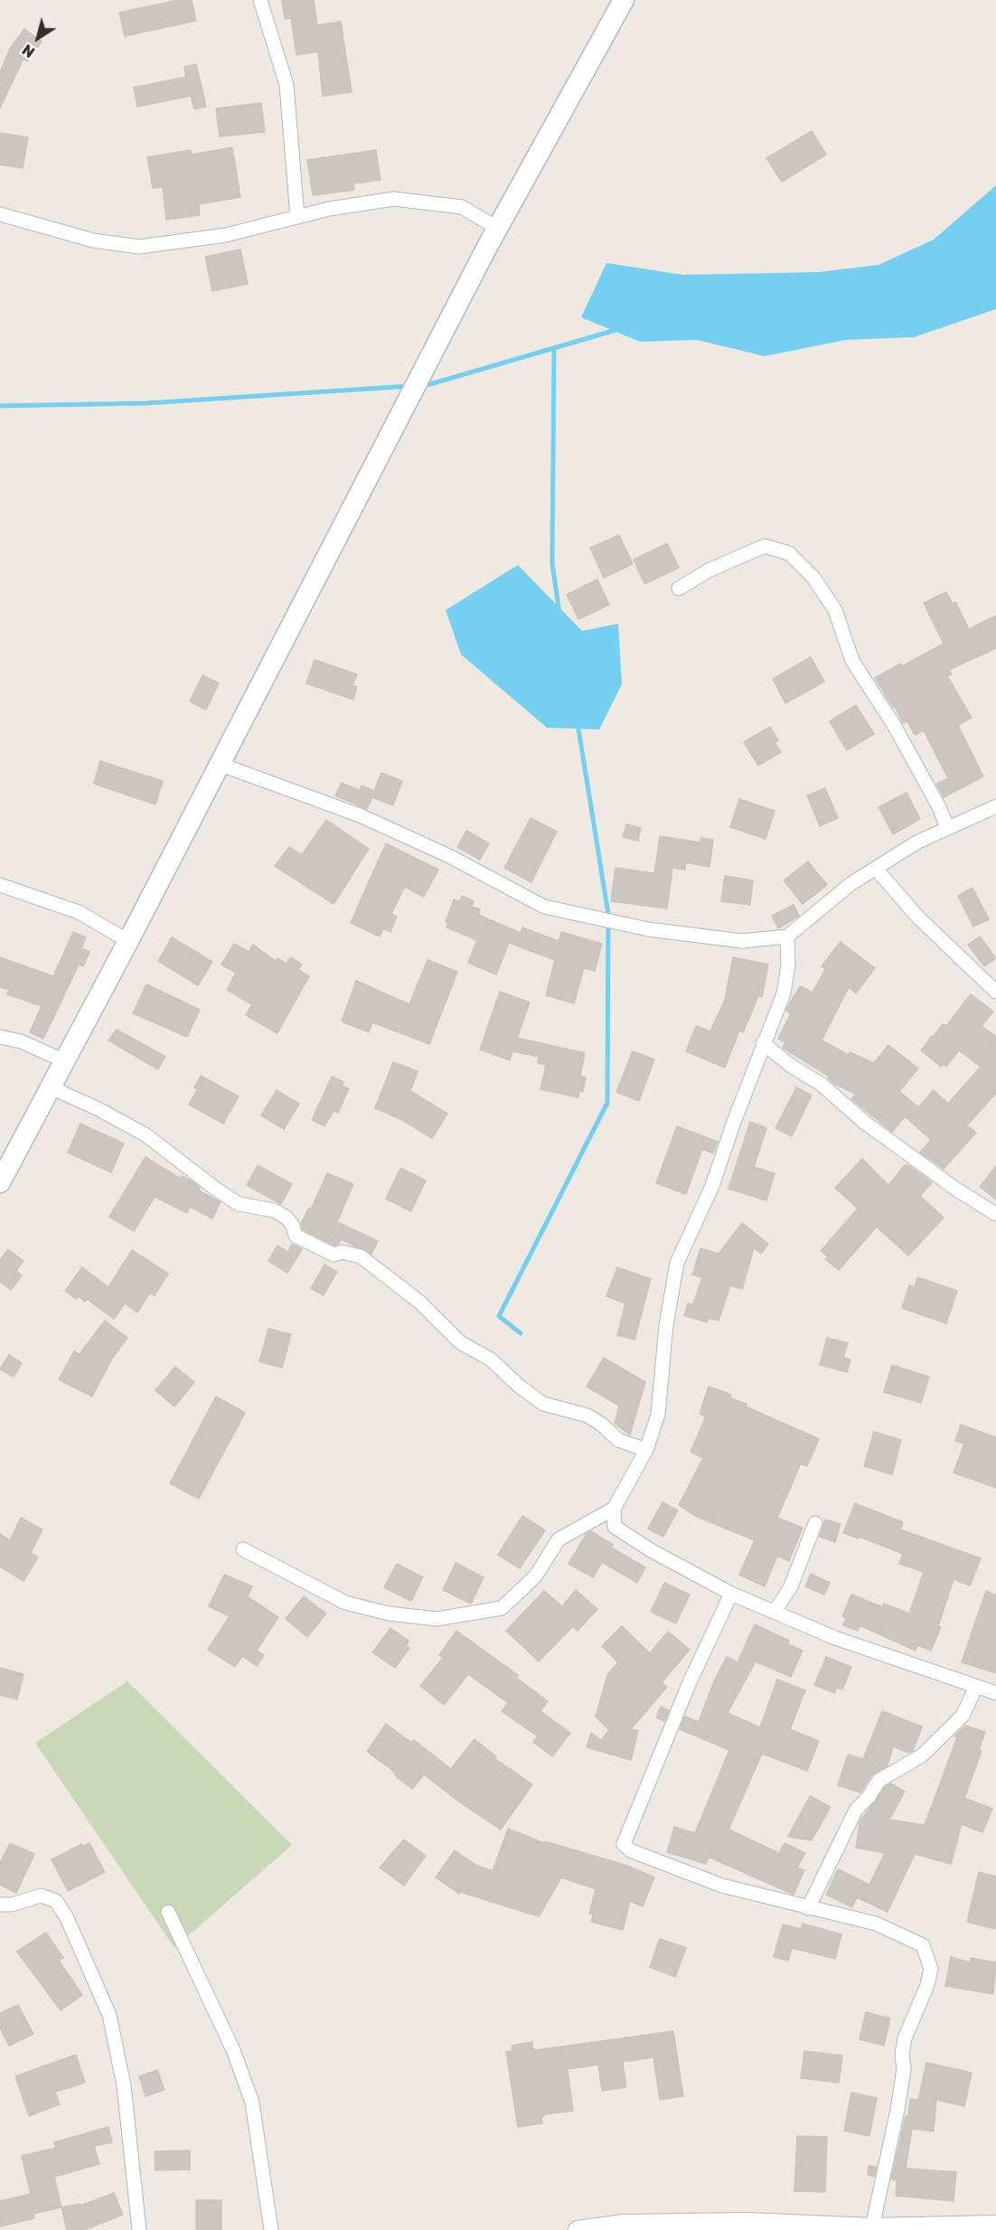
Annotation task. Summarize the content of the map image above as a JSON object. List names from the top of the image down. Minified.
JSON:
{"north":"bottom left"}
